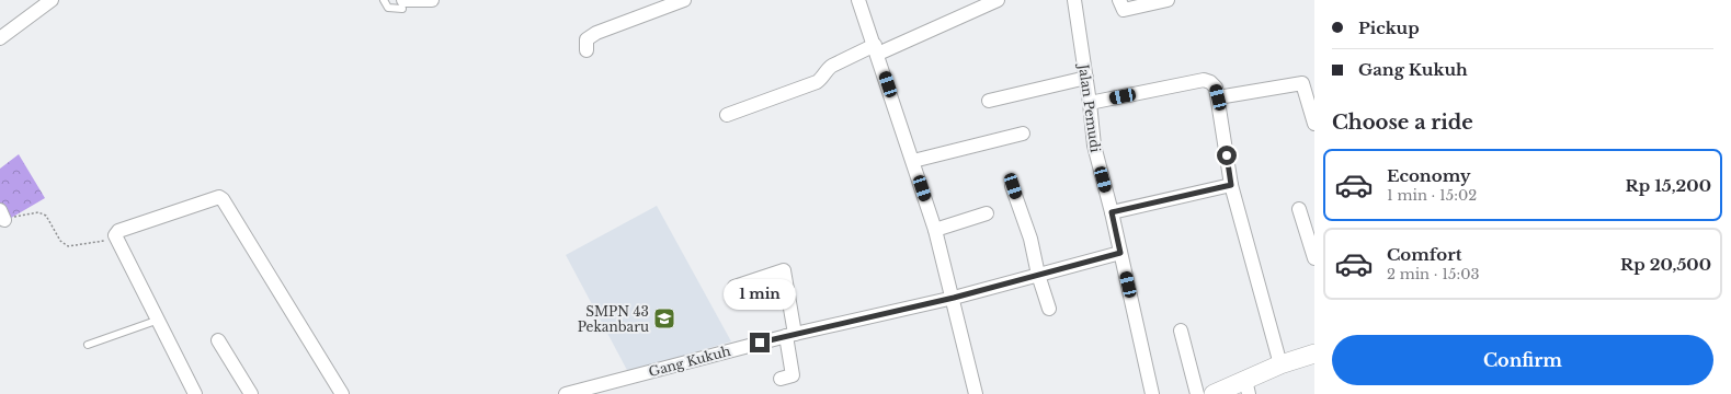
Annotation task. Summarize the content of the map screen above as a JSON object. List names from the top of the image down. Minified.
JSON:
{"streets":{"street":["Jalan Pemudi","Gang Kukuh"]},"crossings":[["Jalan Pemudi","Gang Kukuh"]],"places":{"school or university":["SMPN 43 Pekanbaru"]},"page":{"banner":["Pickup","Gang Kukuh"],"heading":"Choose a ride","list":[{"name":"Economy","note":"1 min · 15:02","value":"Rp 15,200"},{"name":"Comfort","note":"2 min · 15:03","value":"Rp 20,500"}],"bubble":"1 min","buttons":"Confirm"}}
